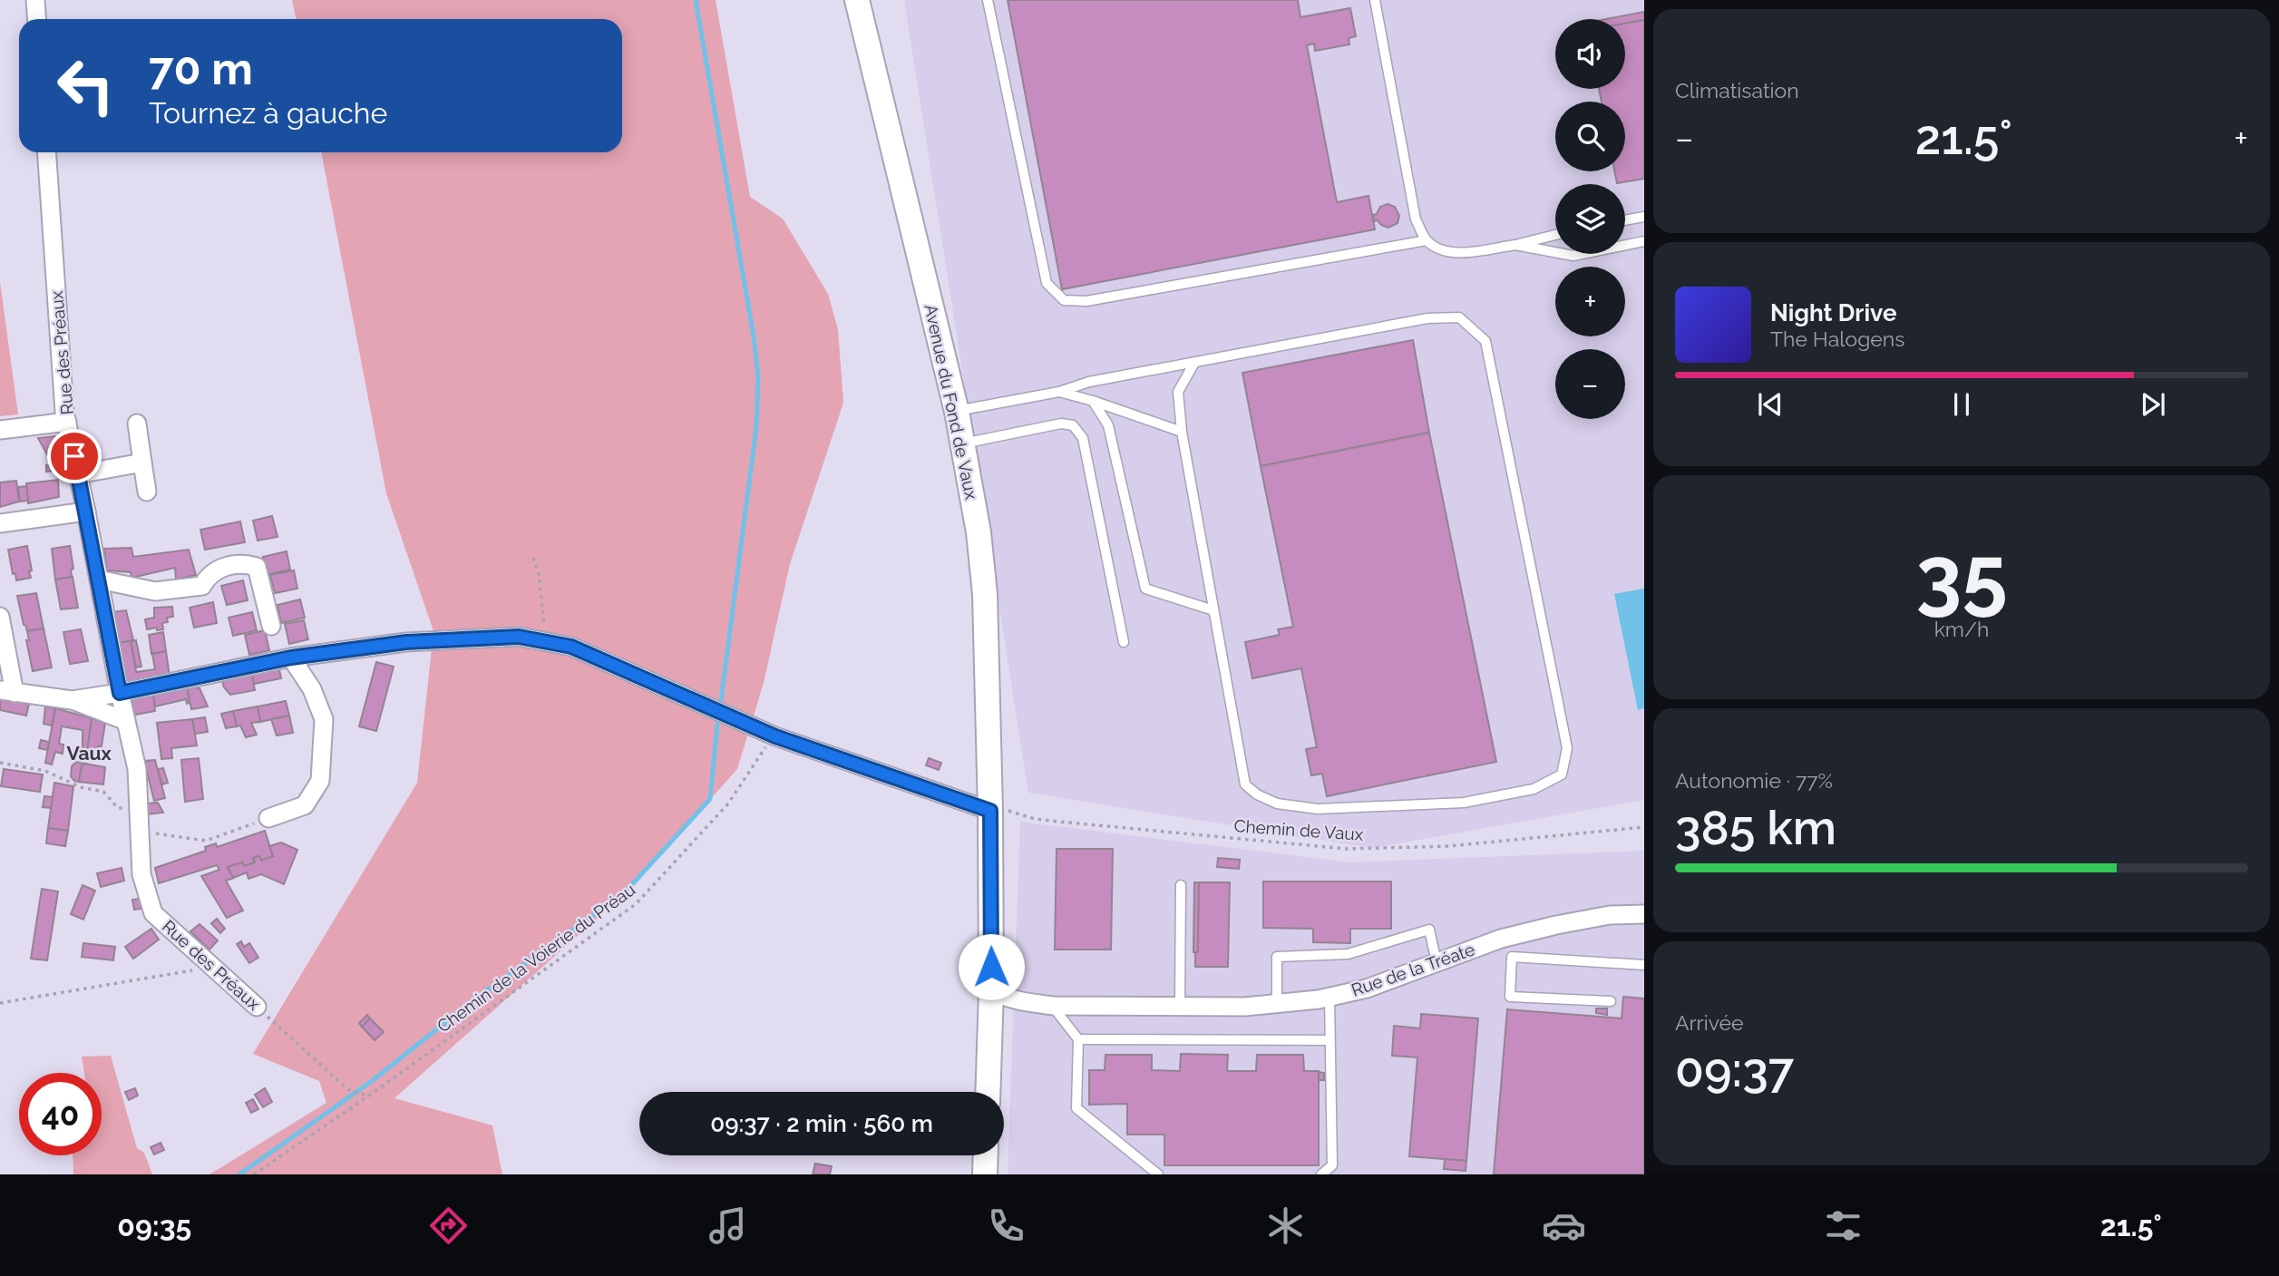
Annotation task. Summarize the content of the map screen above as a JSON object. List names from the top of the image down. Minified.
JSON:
{"streets":{"street":["Rue des Préaux","Avenue du Fond de Vaux","Rue de la Tréate"],"path":["Chemin de Vaux","Chemin de la Voierie du Préau"]},"crossings":[["Rue des Préaux","Chemin de la Voierie du Préau"],["Avenue du Fond de Vaux","Chemin de Vaux"],["Avenue du Fond de Vaux","Rue de la Tréate"]],"districts":["Vaux"],"page":{"tile":["Climatisation",["35","km/h"],["Autonomie · 77%","385 km"],["Arrivée","09:37"]],"map_buttons":["+","−"],"turn":["70 m","Tournez à gauche"],"heat":["−","21.5°","+"],"song":["Night Drive","The Halogens"],"limit":"40","trip":"09:37 · 2 min · 560 m","tabs":["09:35","21.5°"]}}
